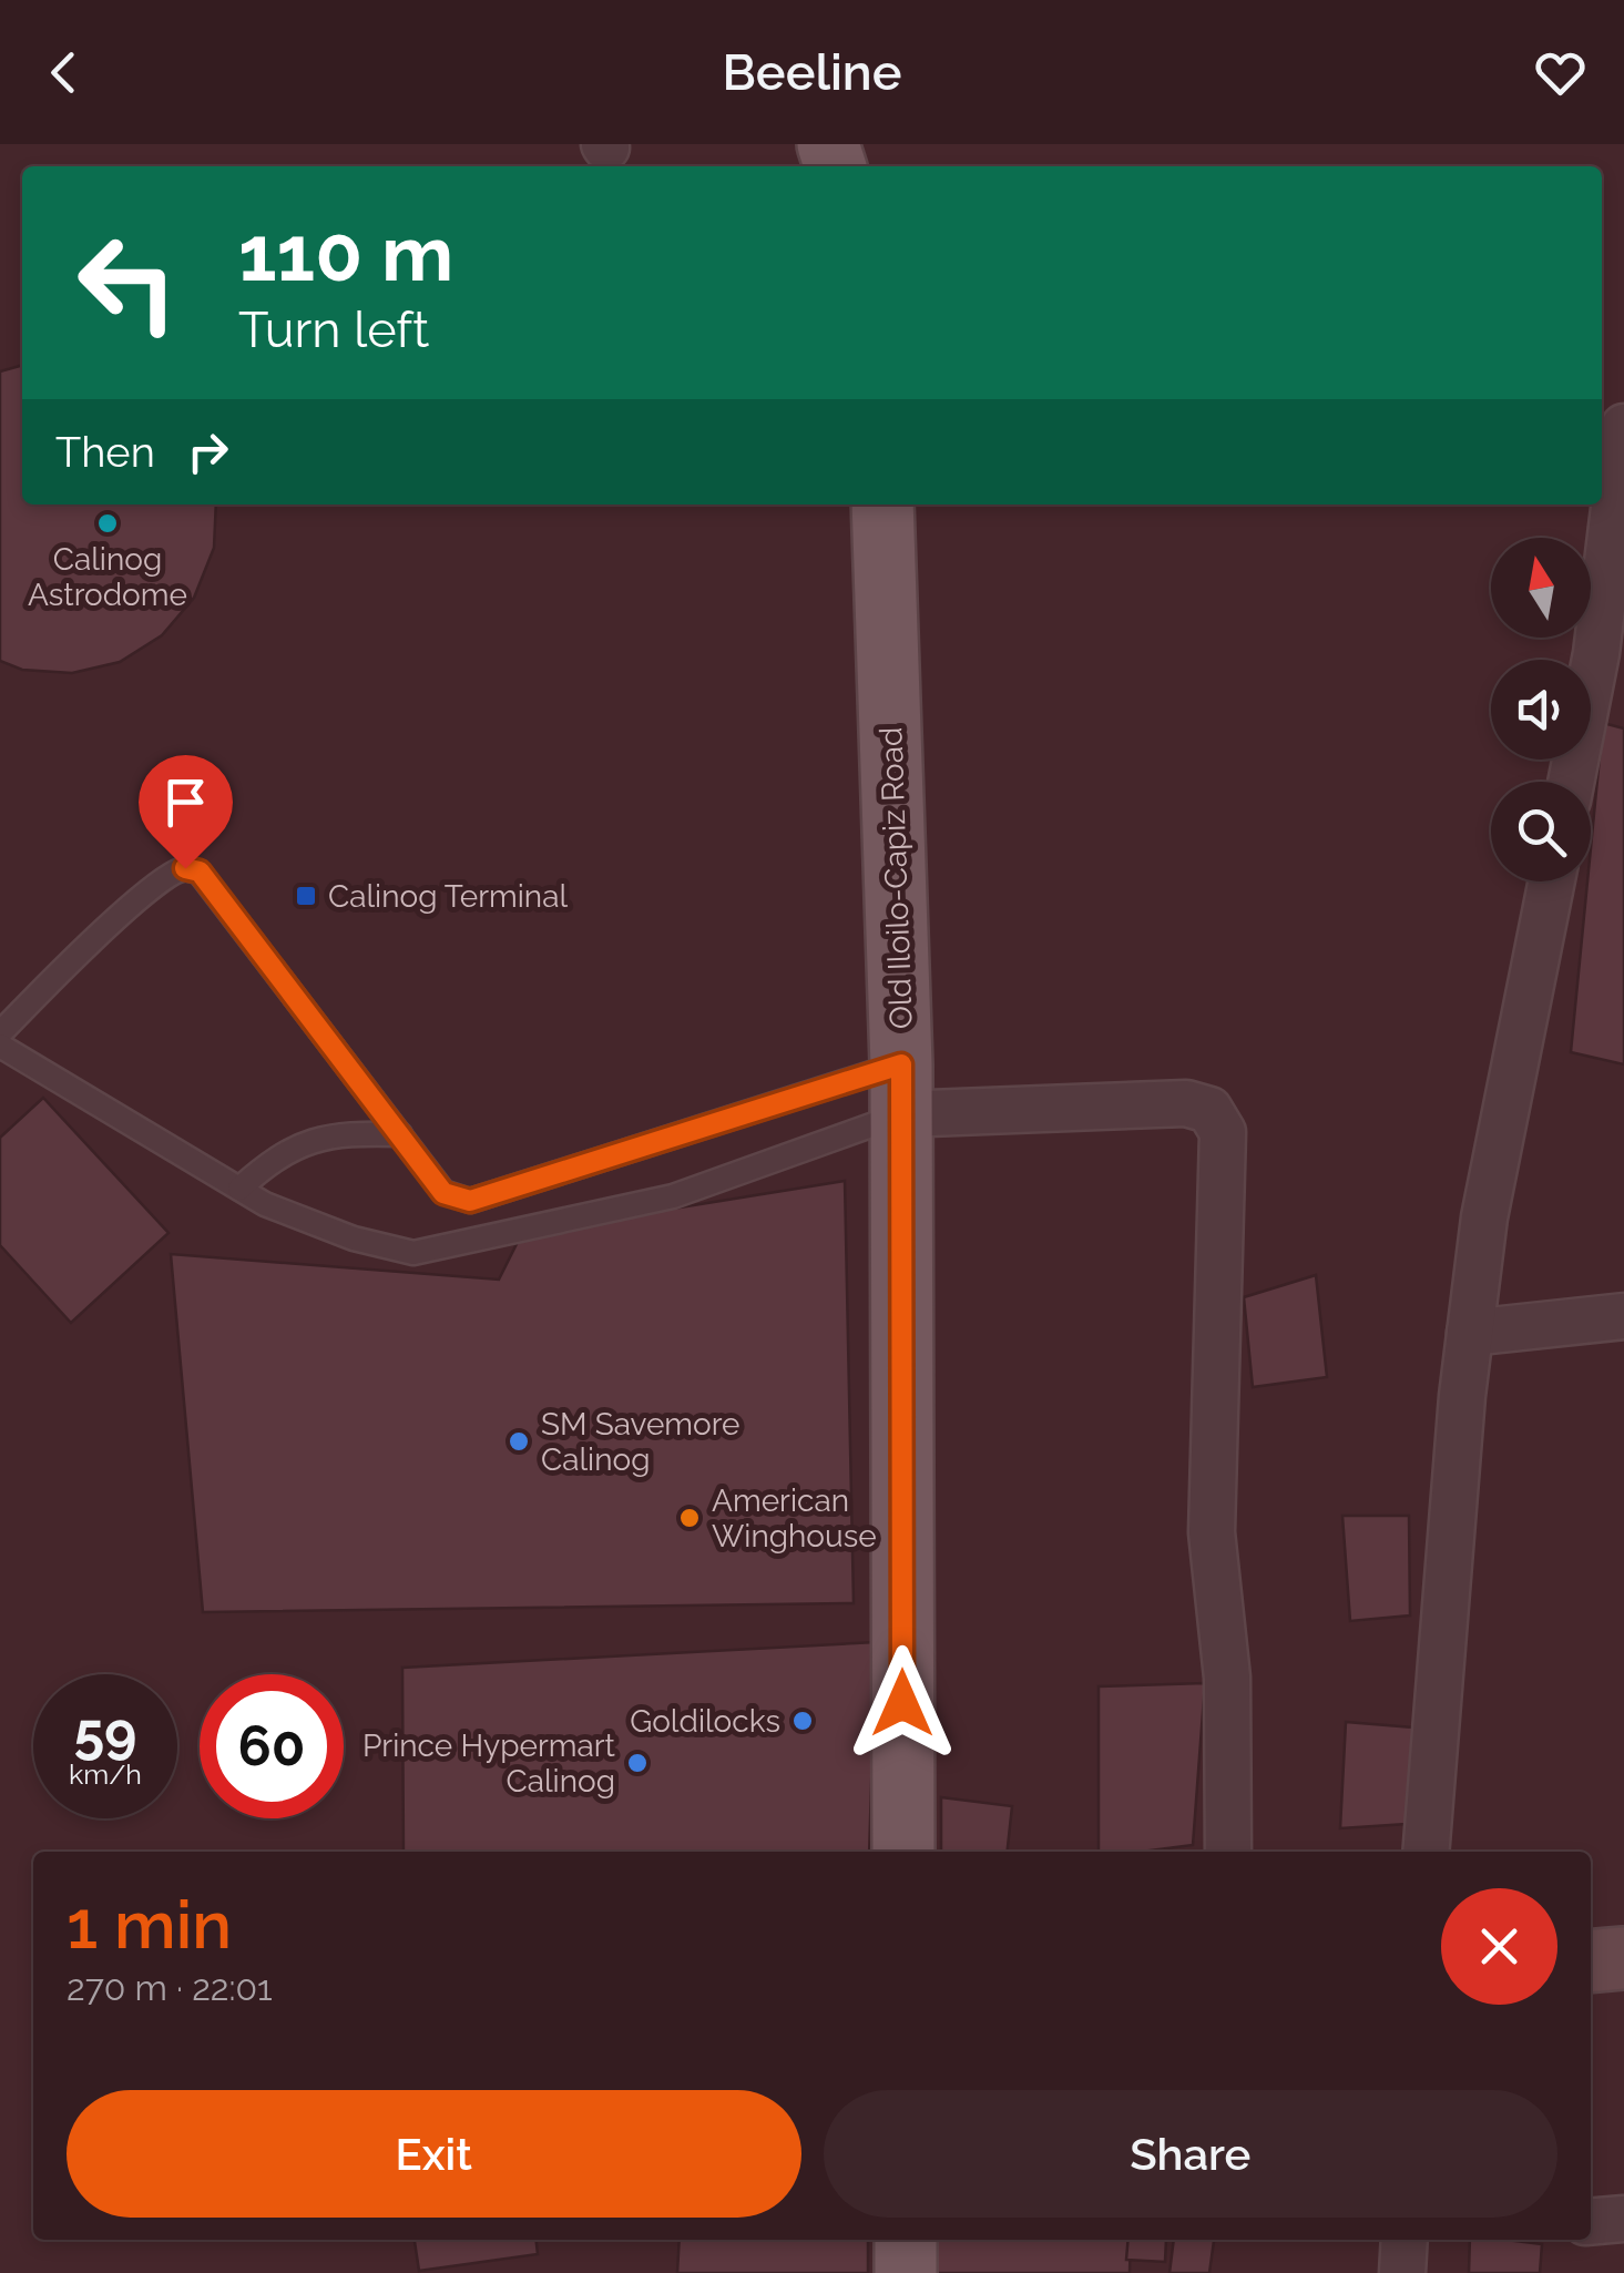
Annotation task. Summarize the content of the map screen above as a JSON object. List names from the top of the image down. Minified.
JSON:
{"streets":{"main road":["Old Iloilo-Capiz Road"]},"places":{"other":["Calinog Astrodome","SM Savemore Calinog","American Winghouse","Goldilocks","Prince Hypermart Calinog"],"transit":["Calinog Terminal"]},"north":"top","page":{"header":"Beeline","turn":["110 m","Turn left"],"then":"Then","speed":"59 km/h","limit":"60","heading":["1 min","270 m · 22:01"],"buttons":["Exit","Share"]}}
